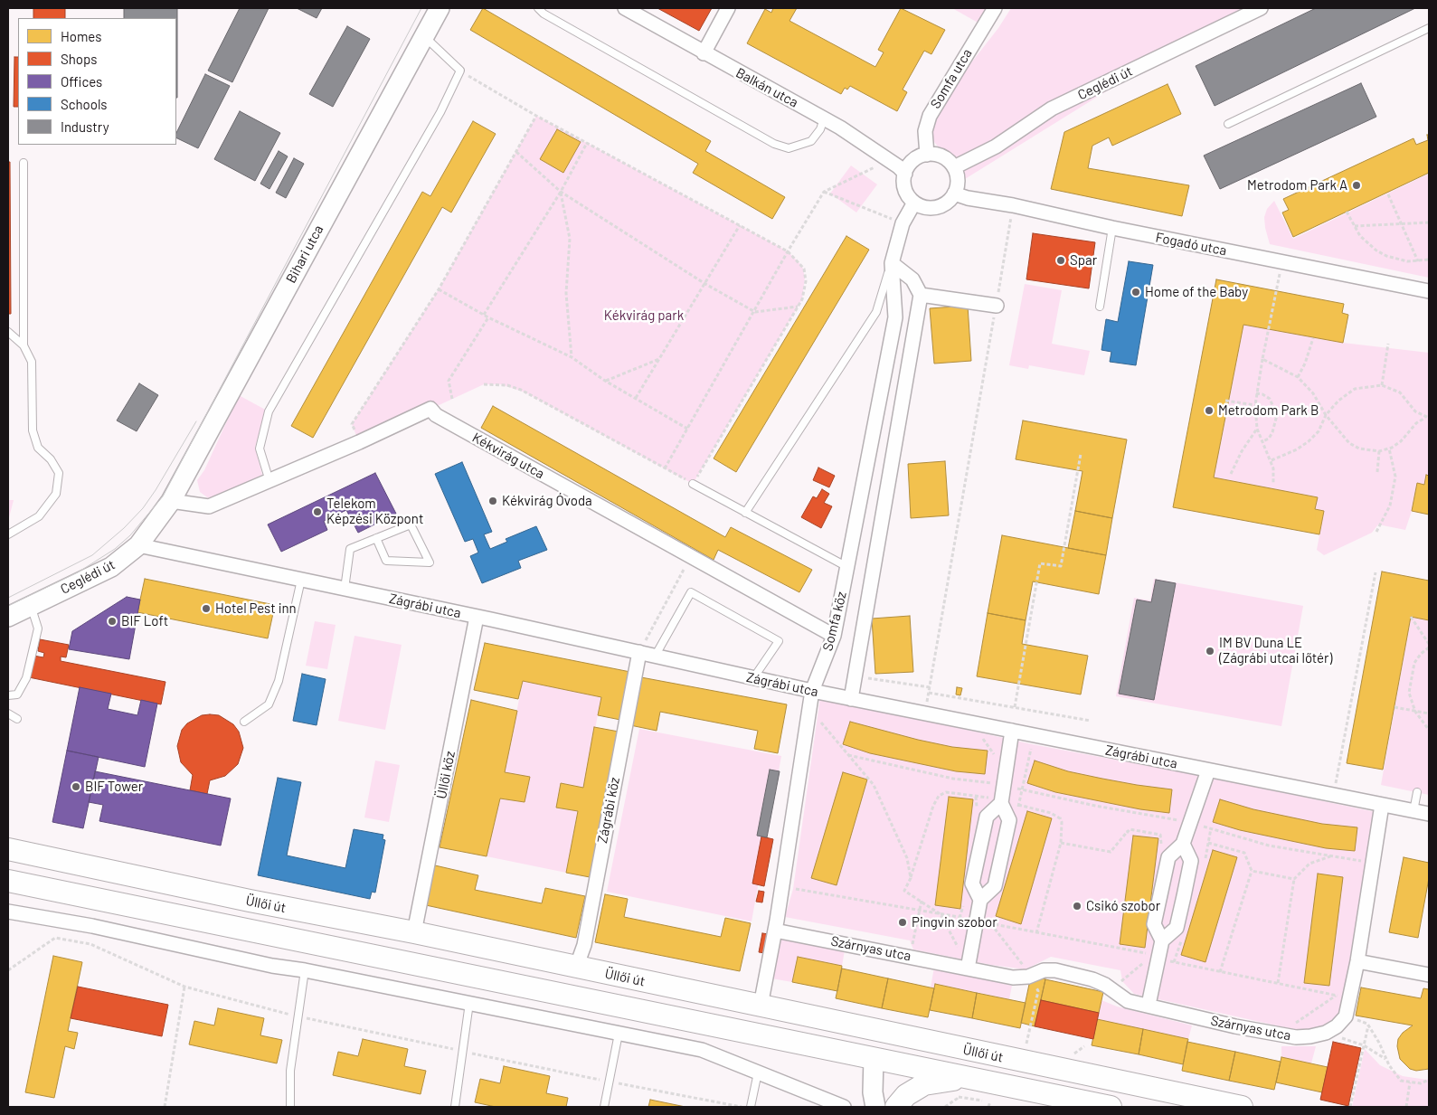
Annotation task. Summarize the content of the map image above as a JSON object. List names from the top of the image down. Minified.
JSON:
{"streets":{"main road":["Üllői út"],"street":["Somfa utca","Ceglédi út","Balkán utca","Fogadó utca","Bihari utca","Kékvirág utca","Zágrábi utca","Somfa köz","Üllői köz","Zágrábi köz","Szárnyas utca"]},"crossings":[["Somfa utca","Ceglédi út"],["Somfa utca","Balkán utca"],["Somfa utca","Fogadó utca"],["Somfa utca","Somfa köz"],["Ceglédi út","Balkán utca"],["Ceglédi út","Fogadó utca"],["Ceglédi út","Bihari utca"],["Ceglédi út","Kékvirág utca"],["Ceglédi út","Zágrábi utca"],["Ceglédi út","Somfa köz"],["Balkán utca","Fogadó utca"],["Balkán utca","Somfa köz"],["Fogadó utca","Somfa köz"],["Bihari utca","Kékvirág utca"],["Kékvirág utca","Somfa köz"],["Zágrábi utca","Somfa köz"],["Zágrábi utca","Üllői köz"],["Zágrábi utca","Zágrábi köz"],["Somfa köz","Üllői út"],["Somfa köz","Szárnyas utca"],["Üllői köz","Üllői út"],["Zágrábi köz","Üllői út"]],"parks":["Kékvirág park"],"places":["Metrodom Park A","Spar","Home of the Baby","Metrodom Park B","Kékvirág Óvoda","Telekom Képzési Központ","Hotel Pest inn","BIF Loft","IM BV Duna LE (Zágrábi utcai lőtér)","BIF Tower","Csikó szobor","Pingvin szobor"],"legend":["Homes","Shops","Offices","Schools","Industry"]}
